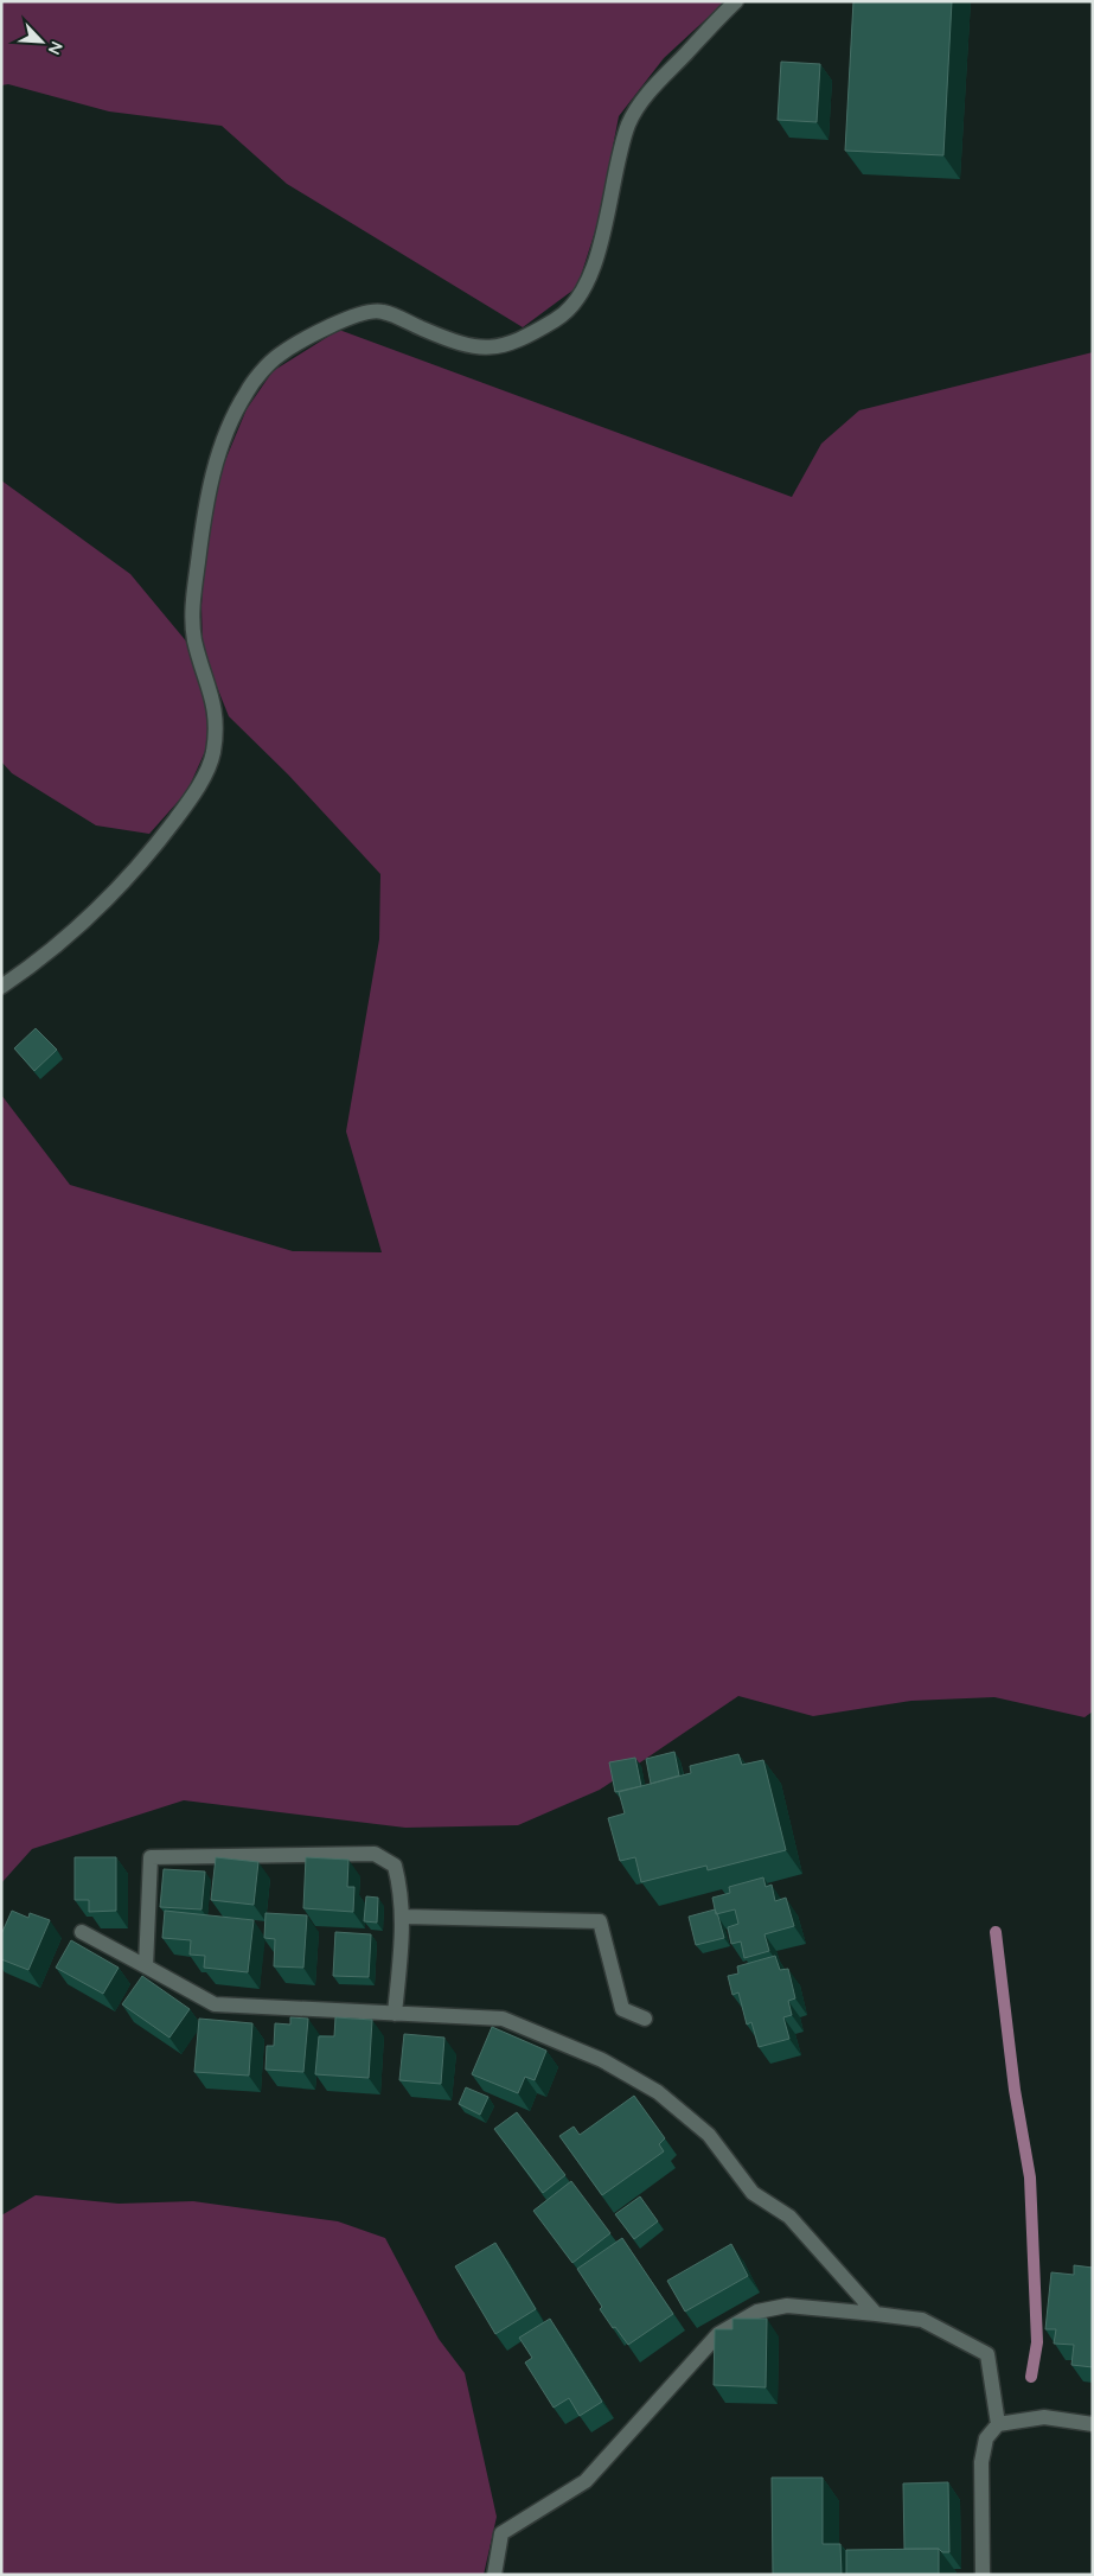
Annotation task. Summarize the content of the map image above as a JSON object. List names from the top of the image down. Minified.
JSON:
{"north":"bottom right"}
